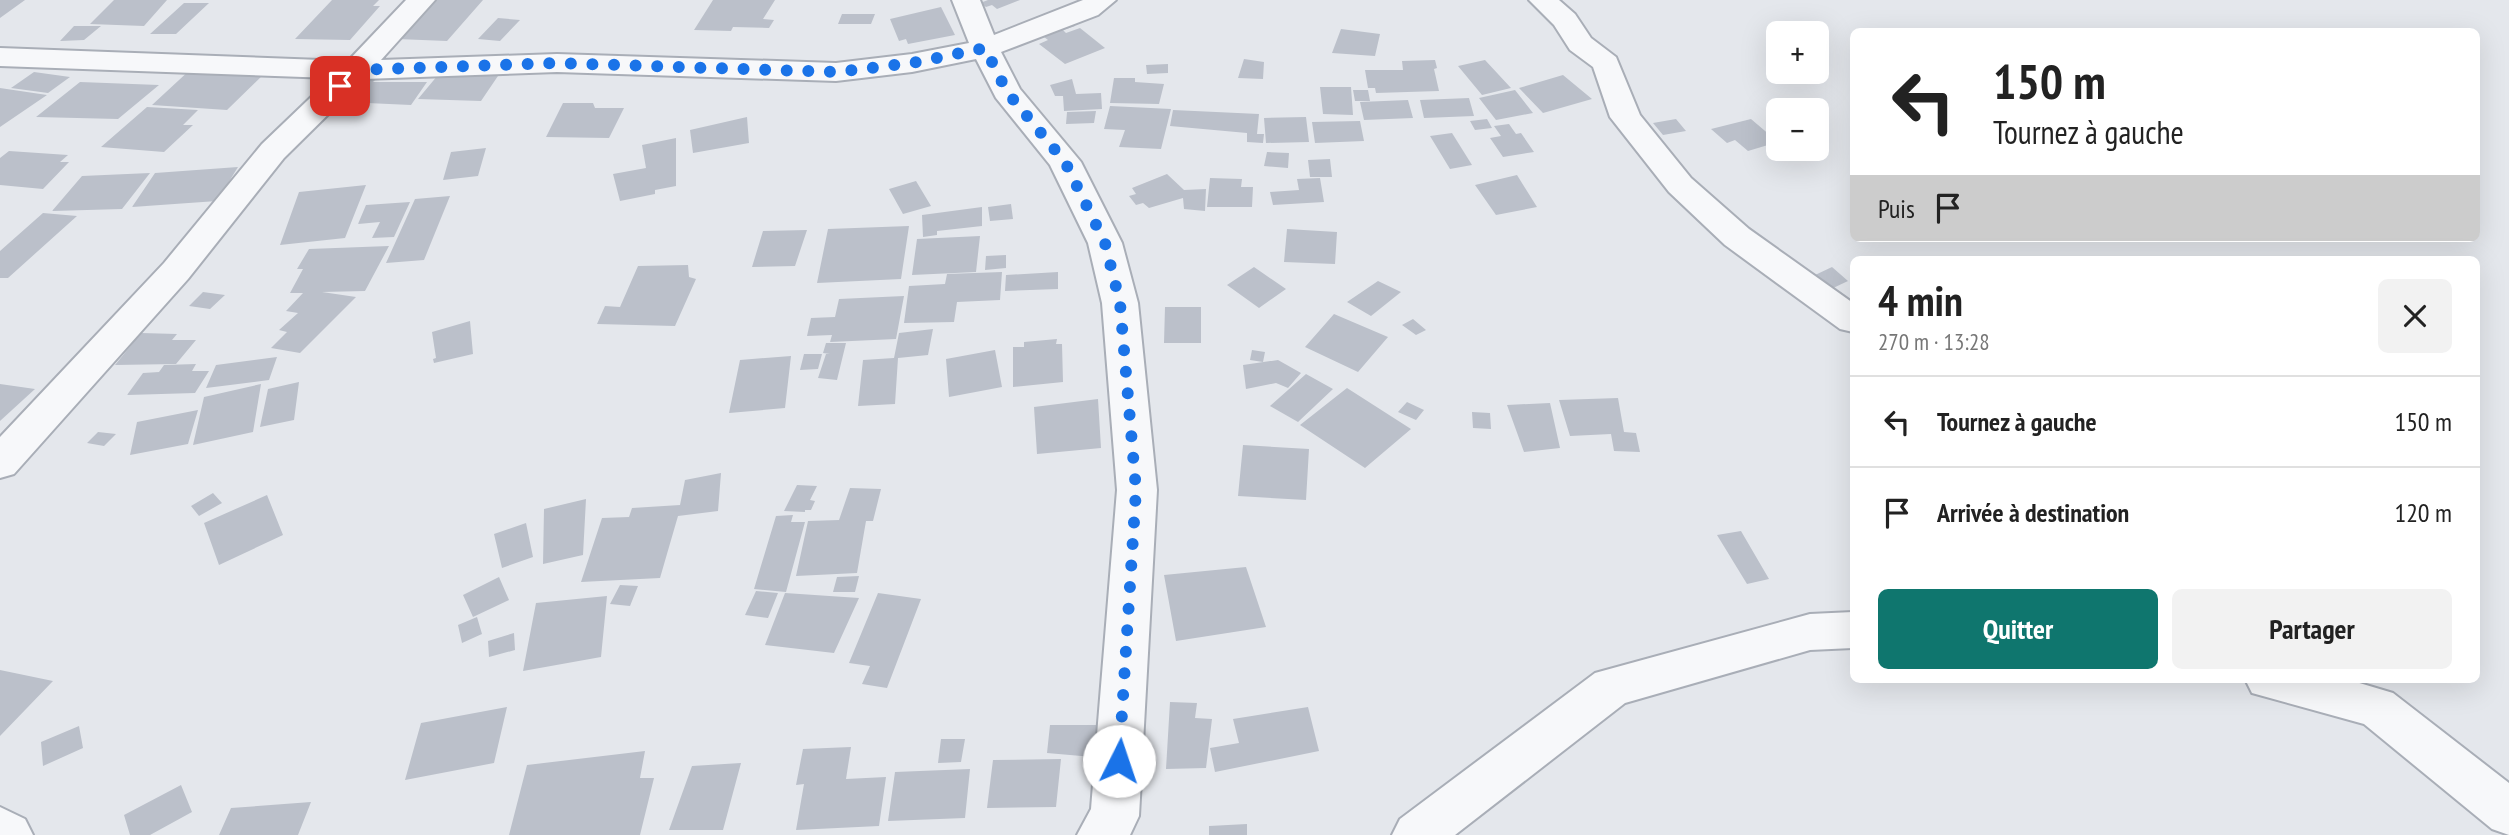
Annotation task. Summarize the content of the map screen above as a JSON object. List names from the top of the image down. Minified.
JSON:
{"page":{"map_buttons":["+","−"],"turn":["150 m","Tournez à gauche"],"then":"Puis","heading":["4 min","270 m · 13:28"],"list":[{"name":"Tournez à gauche","value":"150 m"},{"name":"Arrivée à destination","value":"120 m"}],"buttons":["Quitter","Partager"]}}
